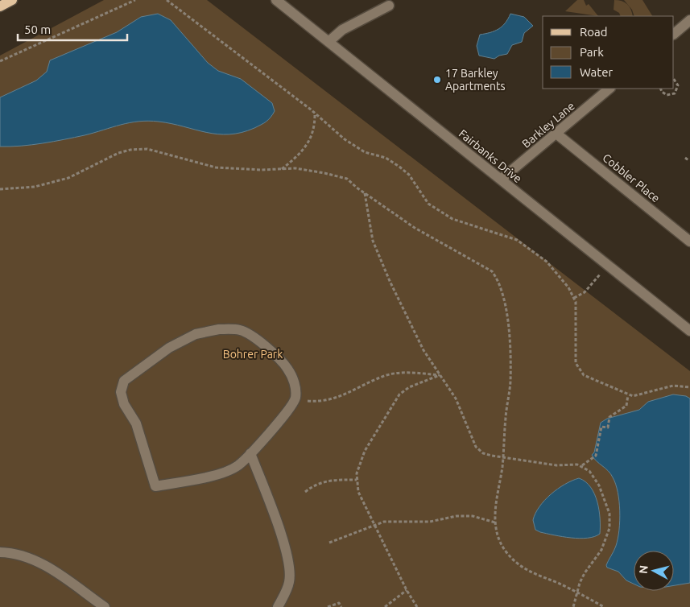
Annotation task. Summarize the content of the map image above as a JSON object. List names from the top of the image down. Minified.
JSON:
{"streets":{"street":["Barkley Lane","Fairbanks Drive","Cobbler Place"]},"crossings":[["Barkley Lane","Fairbanks Drive"],["Barkley Lane","Cobbler Place"]],"parks":["Bohrer Park"],"places":["17 Barkley Apartments"],"legend":["Road","Park","Water"],"scale_bar":"50 m","north":"left"}
